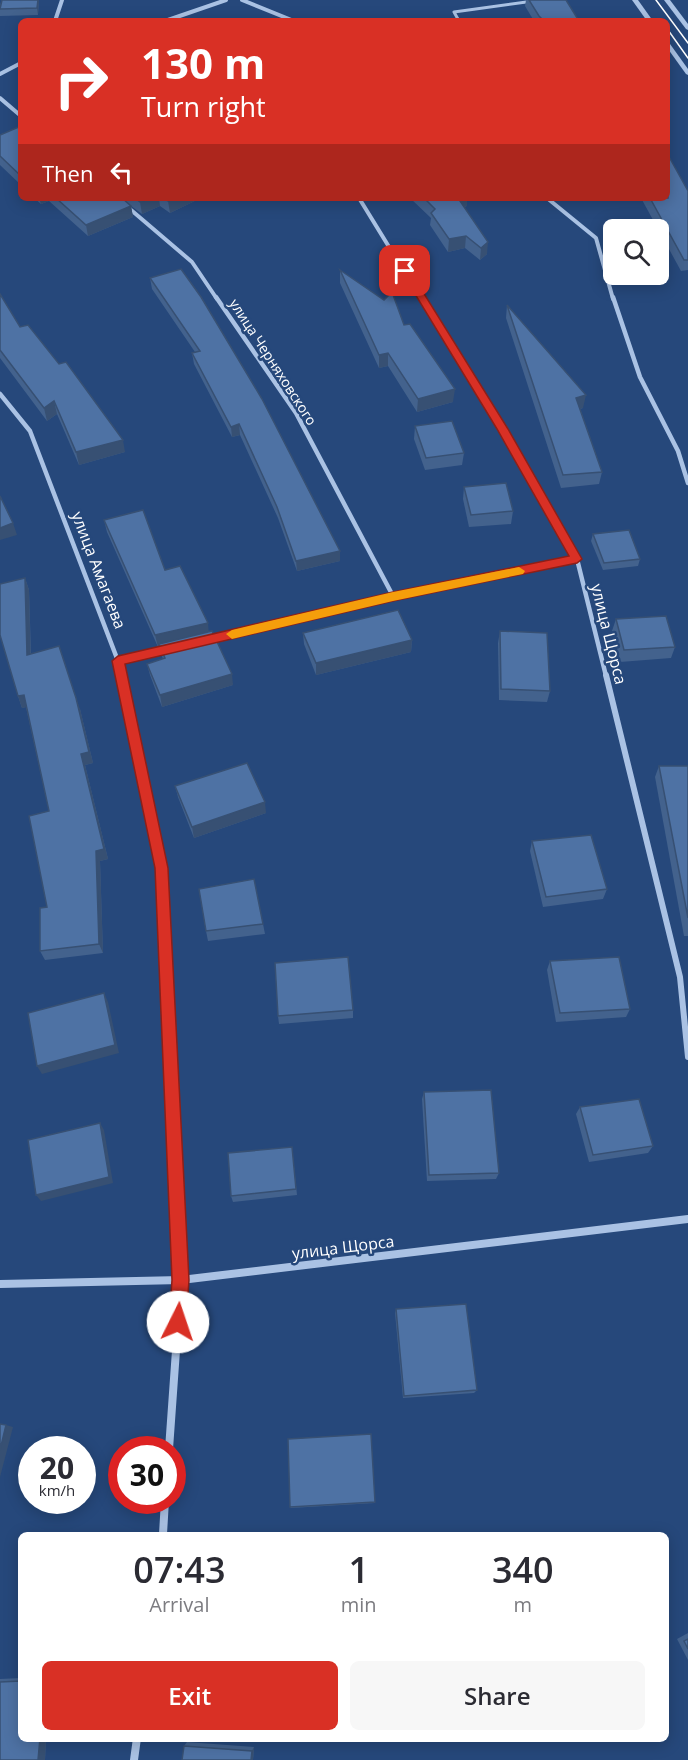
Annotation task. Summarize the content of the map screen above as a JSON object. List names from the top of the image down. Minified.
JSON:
{"streets":{"street":["улица Черняховского","улица Амагаева","улица Щорса"]},"crossings":[["улица Амагаева","улица Щорса"]],"page":{"turn":["130 m","Turn right"],"then":"Then","speed":"20 km/h","limit":"30","eta":["07:43","Arrival","1","min","340","m"],"buttons":["Exit","Share"]}}
